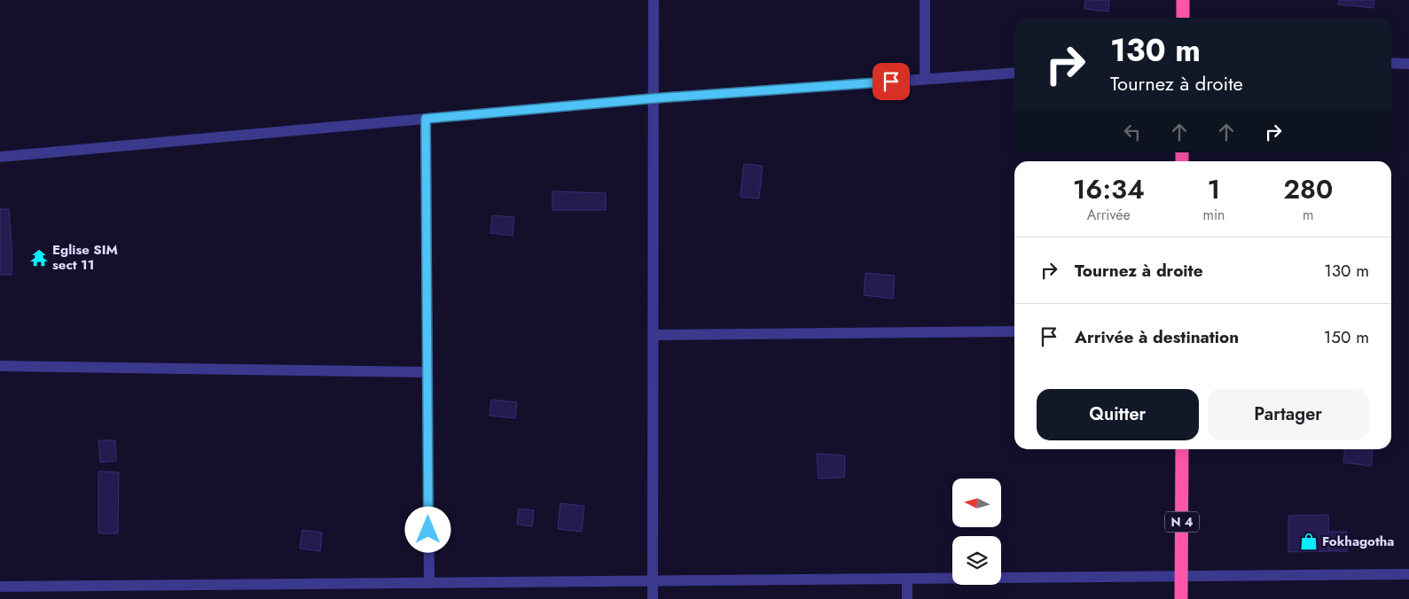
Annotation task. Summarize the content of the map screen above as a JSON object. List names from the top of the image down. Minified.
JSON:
{"streets":{"highway":["N 4"]},"places":{"temple":["Eglise SIM sect 11"],"shop":["Fokhagotha"]},"north":"left","page":{"turn":["130 m","Tournez à droite"],"eta":["16:34","Arrivée","1","min","280","m"],"list":[{"name":"Tournez à droite","value":"130 m"},{"name":"Arrivée à destination","value":"150 m"}],"buttons":["Quitter","Partager"]}}
